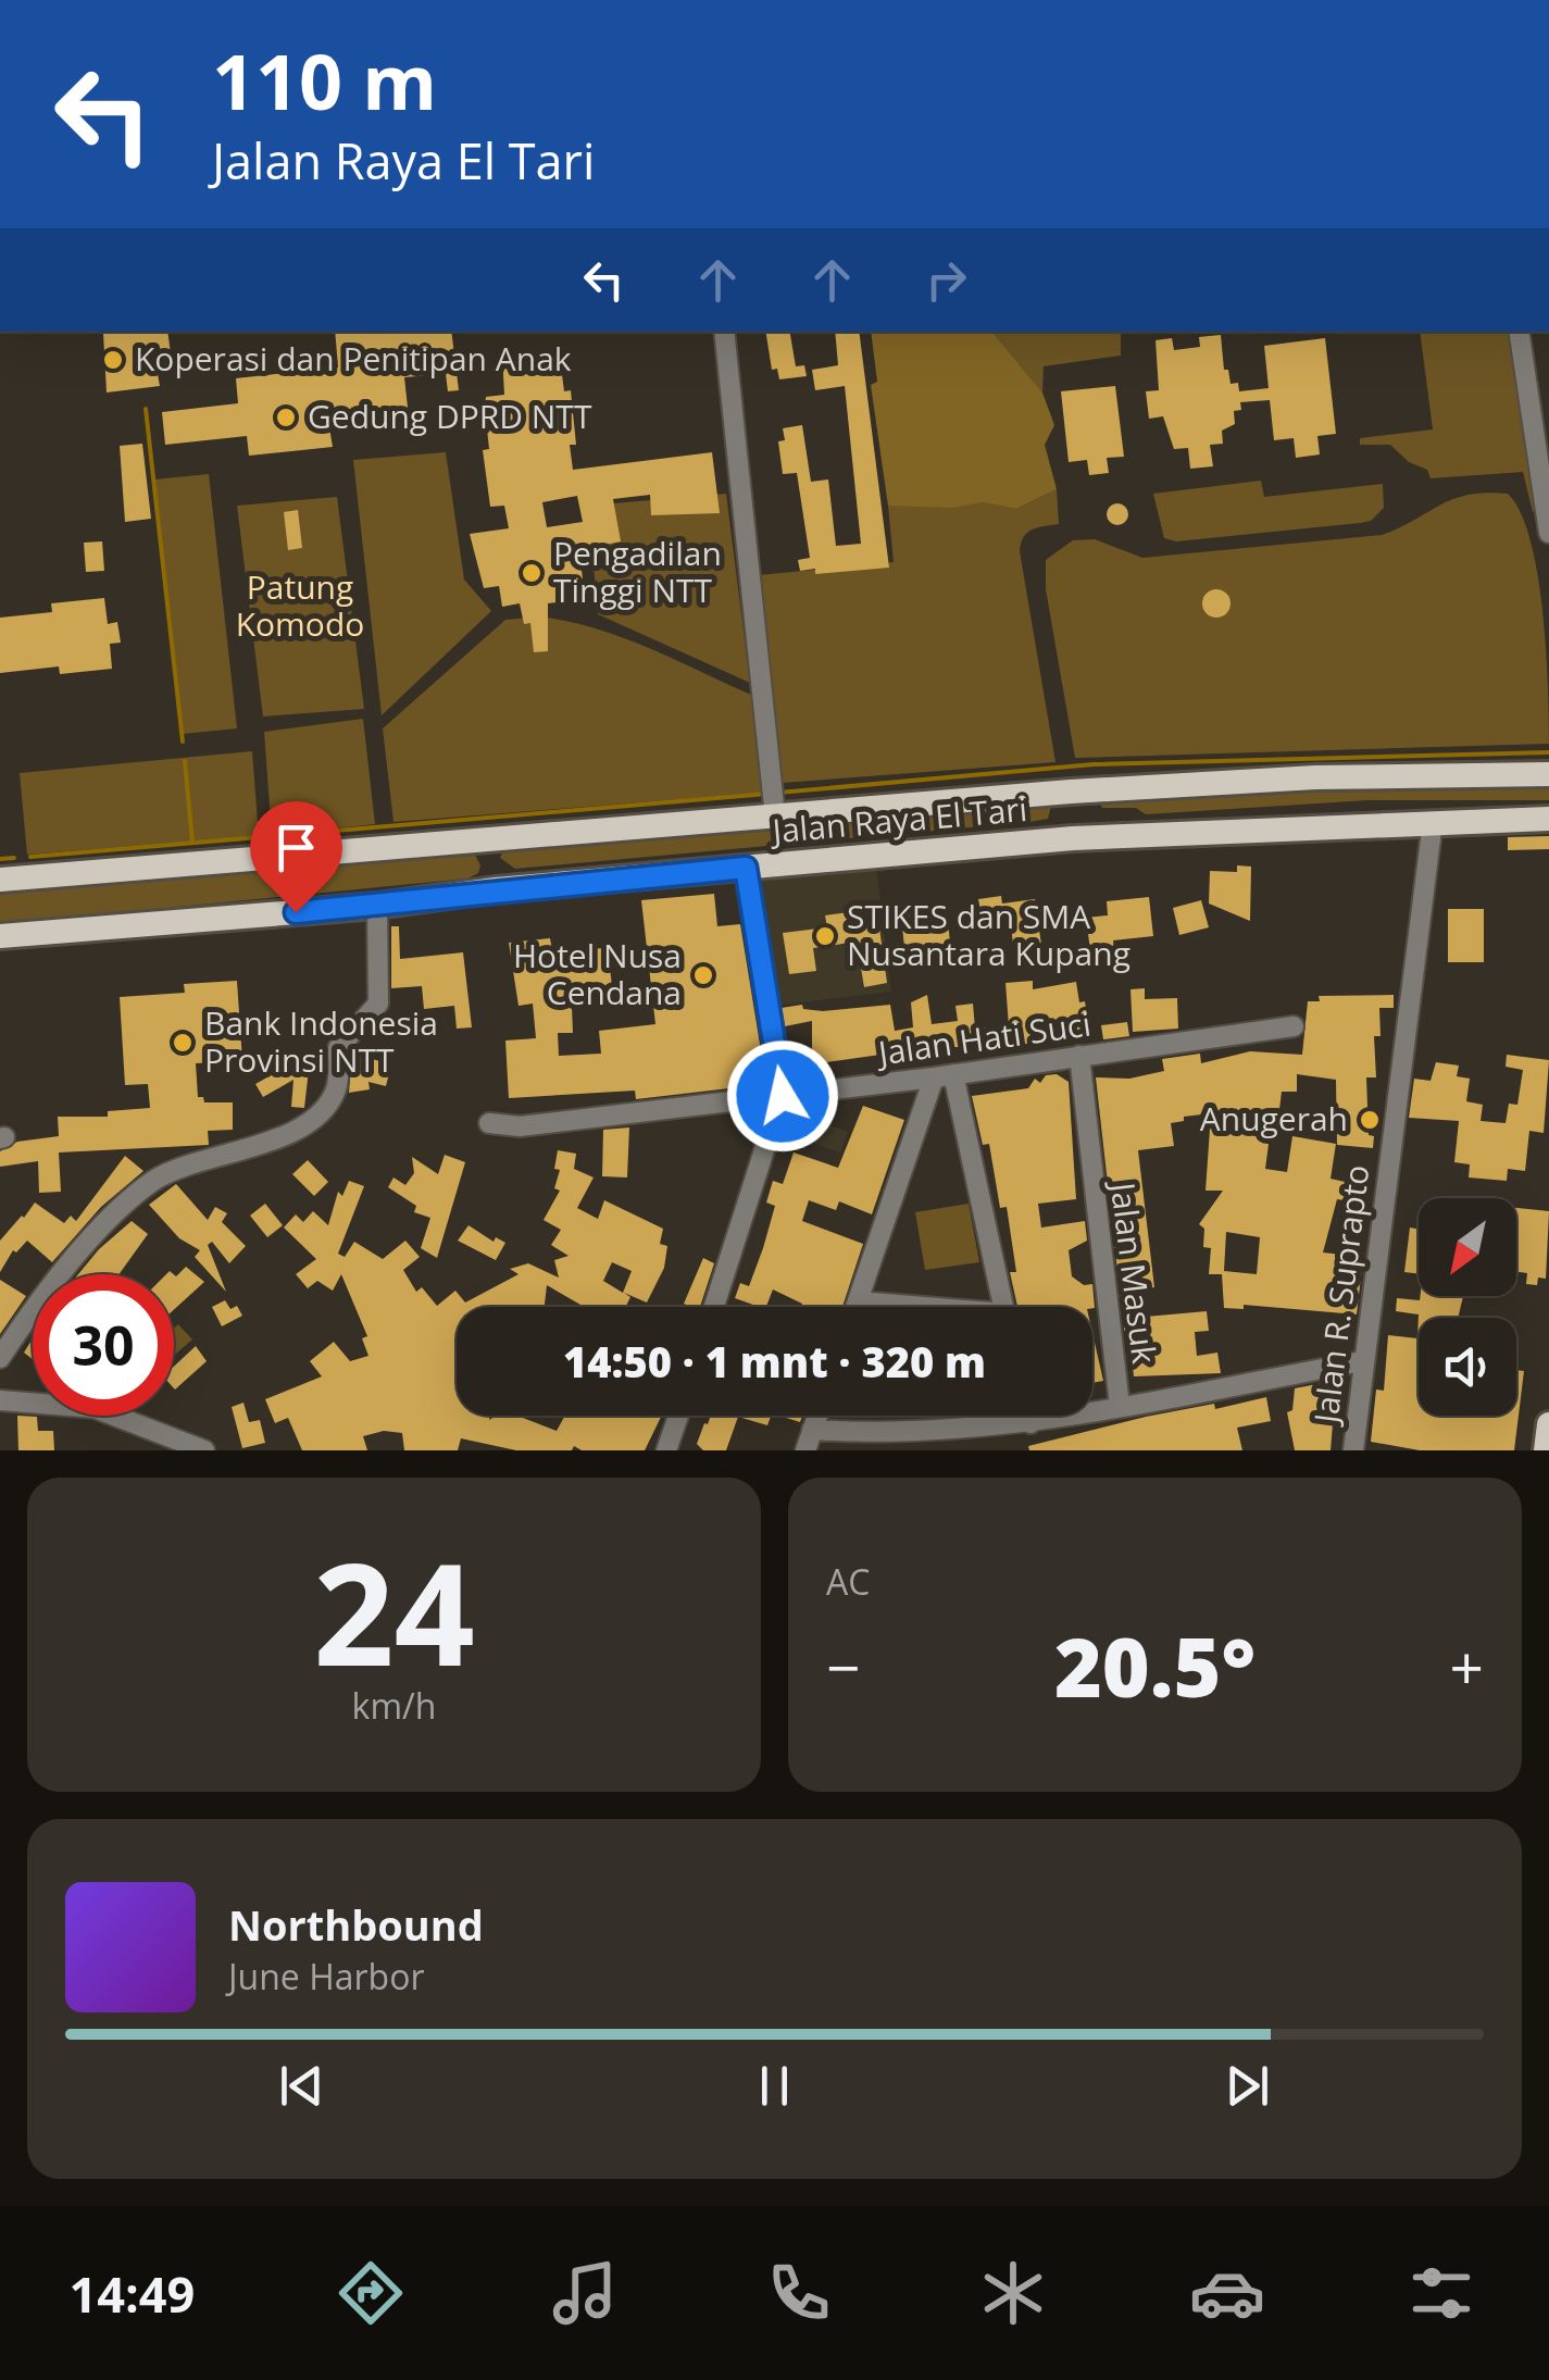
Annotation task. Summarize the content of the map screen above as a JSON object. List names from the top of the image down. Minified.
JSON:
{"streets":{"main road":["Jalan Raya El Tari"],"street":["Jalan Hati Suci","Jalan Masuk","Jalan R. Suprapto"]},"crossings":[["Jalan Raya El Tari","Jalan R. Suprapto"],["Jalan Hati Suci","Jalan Masuk"]],"parks":["Patung Komodo"],"places":["Koperasi dan Penitipan Anak","Gedung DPRD NTT","Pengadilan Tinggi NTT","STIKES dan SMA Nusantara Kupang","Hotel Nusa Cendana","Bank Indonesia Provinsi NTT","Anugerah"],"north":"bottom left","page":{"turn":["110 m","Jalan Raya El Tari"],"limit":"30","trip":"14:50 · 1 mnt · 320 m","tile":[["24","km/h"],"AC"],"heat":["−","20.5°","+"],"song":["Northbound","June Harbor"],"tabs":"14:49"}}
